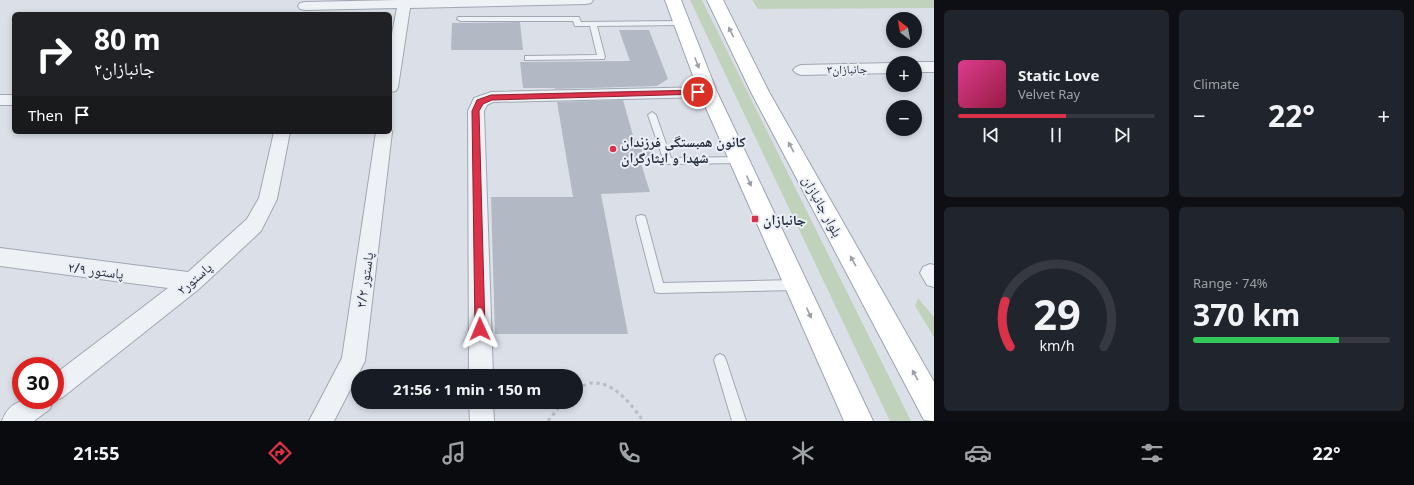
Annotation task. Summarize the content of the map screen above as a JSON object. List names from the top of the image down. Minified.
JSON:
{"streets":{"main road":["بلوار جانبازان"],"street":["جانبازان۳","پاستور ۲/۹","پاستور۲","پاستور ۲/۲"]},"crossings":[["پاستور ۲/۹","پاستور۲"]],"places":{"other":["کانون همبستگی فرزندان شهدا و ایثارگران"],"transit":["جانبازان"]},"north":"top left","page":{"tile":["Climate",["Range · 74%","370 km"]],"map_buttons":["+","−"],"turn":["80 m","جانبازان۲"],"song":["Static Love","Velvet Ray"],"then":"Then","heat":["−","22°","+"],"limit":"30","trip":"21:56 · 1 min · 150 m","tabs":["21:55","22°"],"gauge":["29","km/h"]}}
